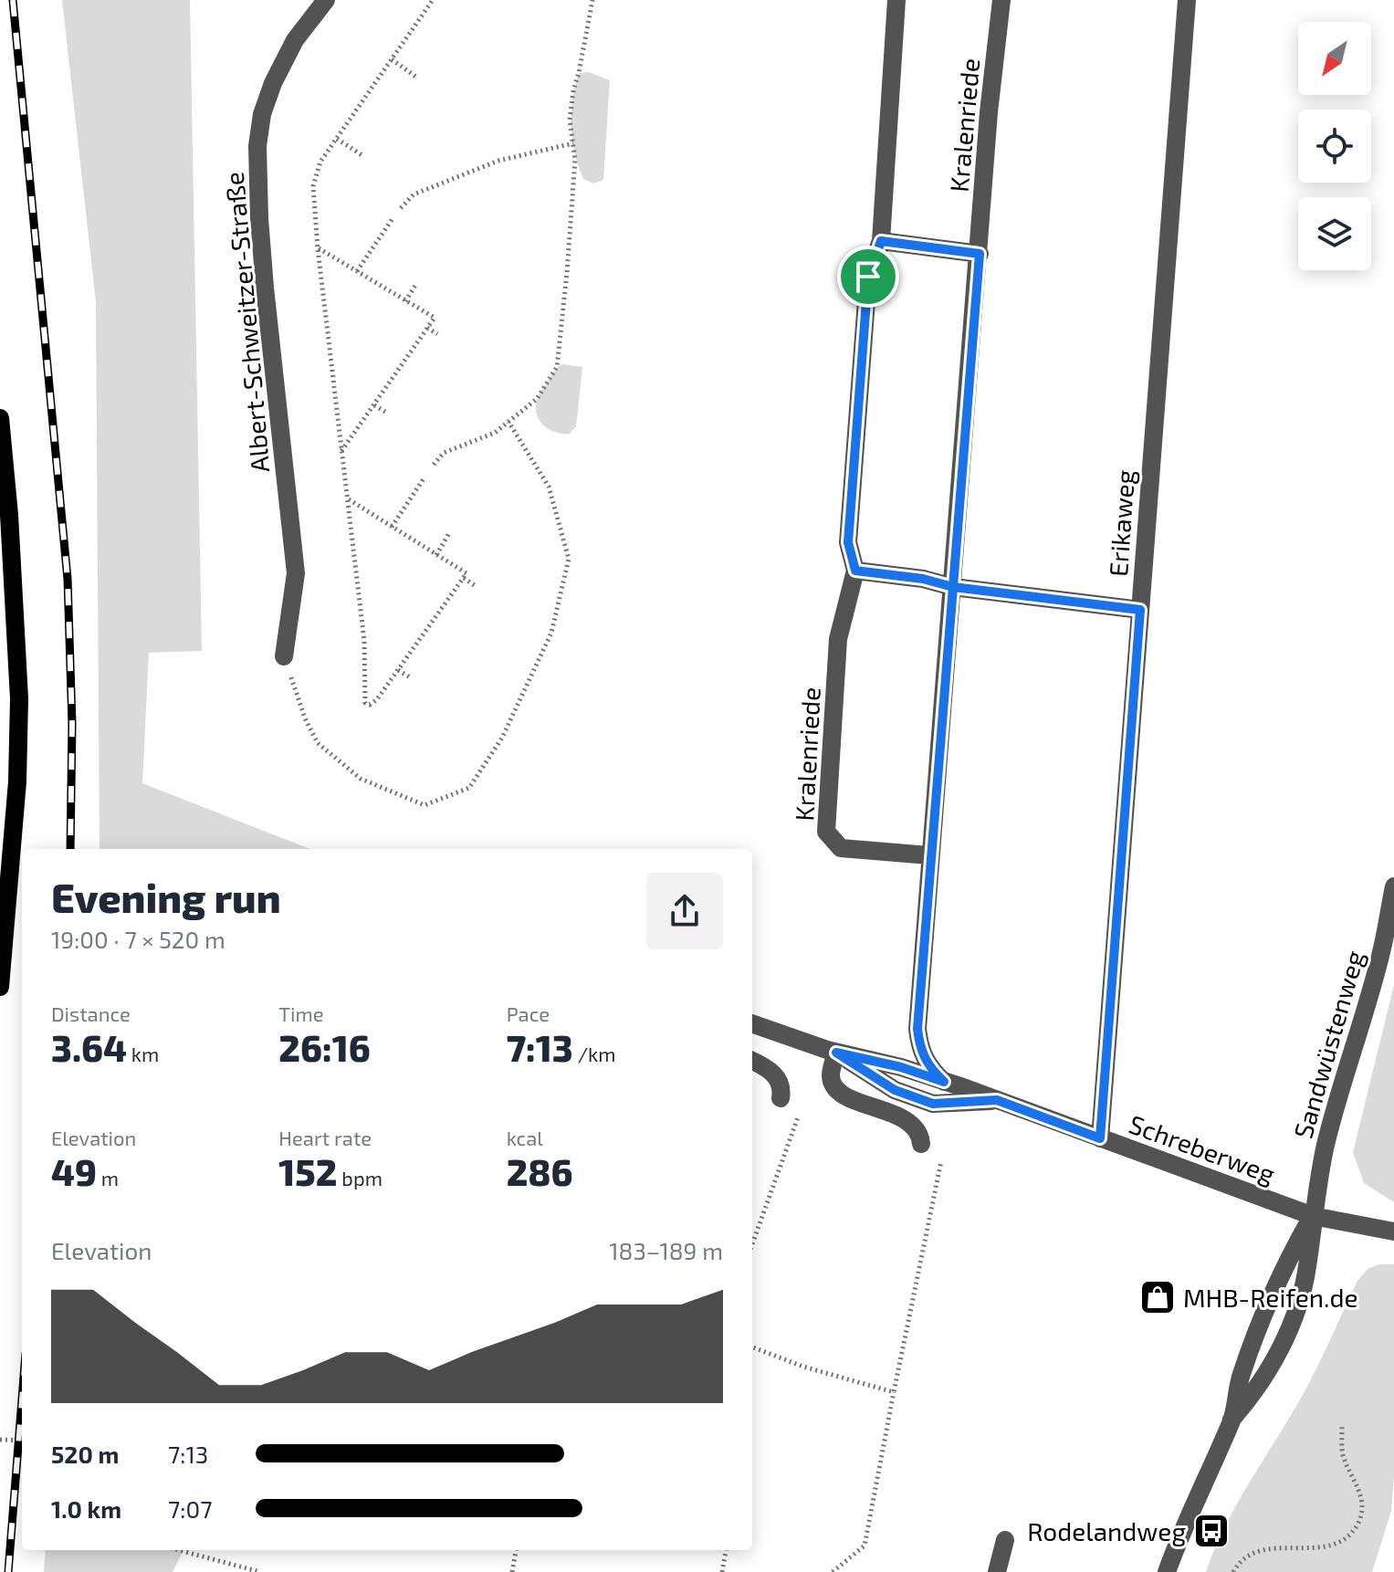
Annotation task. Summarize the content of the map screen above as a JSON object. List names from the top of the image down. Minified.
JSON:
{"streets":{"street":["Kralenriede","Albert-Schweitzer-Straße","Erikaweg","Sandwüstenweg","Schreberweg"]},"crossings":[["Kralenriede","Schreberweg"],["Erikaweg","Schreberweg"],["Sandwüstenweg","Schreberweg"]],"places":{"shop":["MHB-Reifen.de"],"bus stop":["Rodelandweg"]},"north":"bottom left","page":{"heading":["Evening run","19:00 · 7 × 520 m"],"stats":[["Distance","3.64 km"],["Time","26:16"],["Pace","7:13 /km"],["Elevation","49 m"],["Heart rate","152 bpm"],["kcal","286"]],"chart":["Elevation","183–189 m"],"list":[{"name":"520 m","note":"7:13"},{"name":"1.0 km","note":"7:07"}]}}
